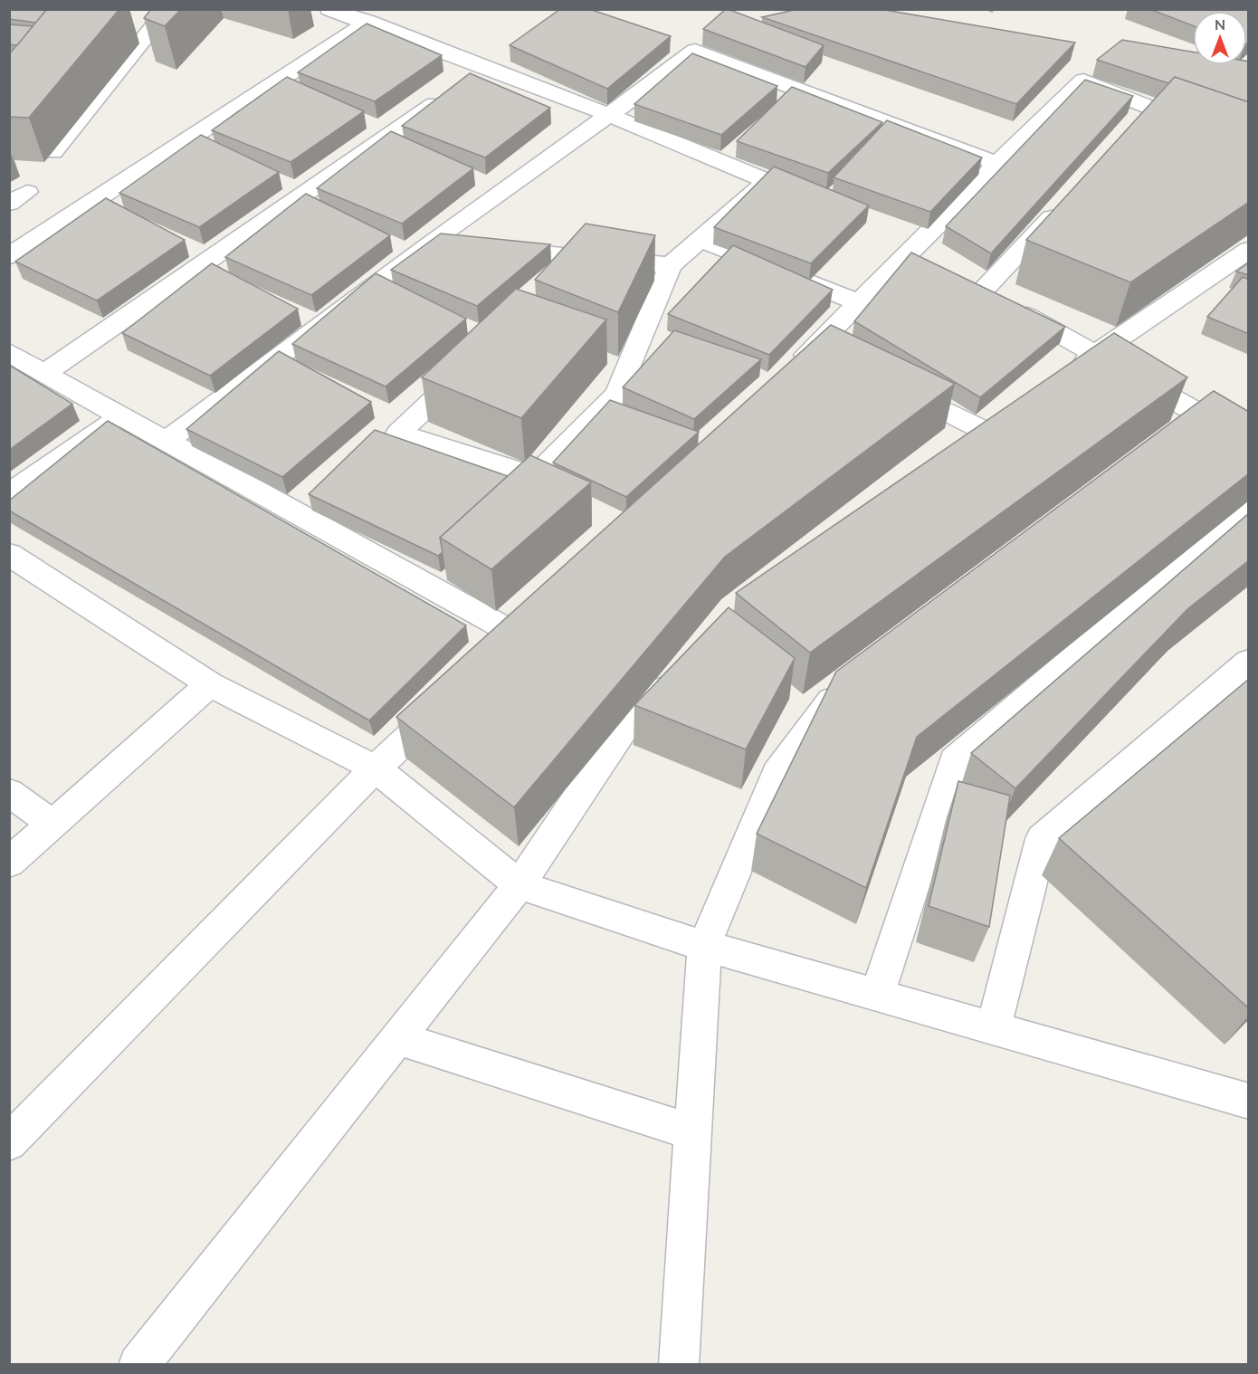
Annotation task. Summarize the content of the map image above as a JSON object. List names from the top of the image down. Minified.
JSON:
{"north":"top"}
